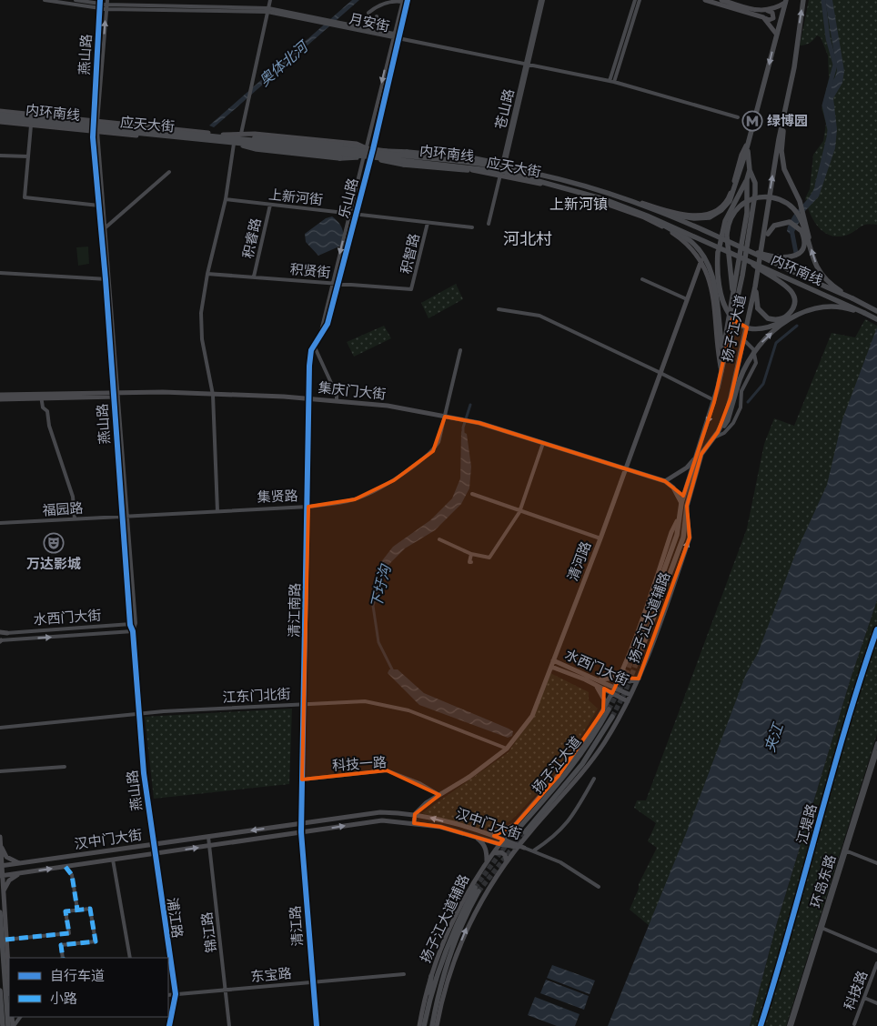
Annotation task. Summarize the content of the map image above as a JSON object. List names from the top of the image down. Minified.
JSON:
{"streets":{"highway":["内环南线","扬子江大道"],"main road":["应天大街","集庆门大街","清河路","水西门大街","扬子江大道辅路","汉中门大街"],"street":["月安街","燕山路","苍山路","上新河街","乐山路","积睿路","积智路","积贤街","集贤路","福园路","清江南路","江东门北街","科技一路","环岛东路","浦江路","清江路","锦江路","东宝路","科技路"],"cycle path":["江堤路"]},"crossings":[["月安街","苍山路"],["月安街","乐山路"],["燕山路","应天大街"],["燕山路","集庆门大街"],["燕山路","集贤路"],["燕山路","福园路"],["燕山路","水西门大街"],["燕山路","江东门北街"],["燕山路","汉中门大街"],["燕山路","浦江路"],["苍山路","应天大街"],["内环南线","应天大街"],["应天大街","乐山路"],["应天大街","扬子江大道"],["应天大街","清河路"],["上新河街","乐山路"],["上新河街","积睿路"],["上新河街","积智路"],["乐山路","积贤街"],["乐山路","集庆门大街"],["乐山路","清江南路"],["积睿路","积贤街"],["积智路","积贤街"],["扬子江大道","扬子江大道辅路"],["集庆门大街","集贤路"],["集庆门大街","清河路"],["集庆门大街","清江南路"],["集贤路","福园路"],["集贤路","清江南路"],["清河路","水西门大街"],["清河路","江东门北街"],["清河路","科技一路"],["清河路","汉中门大街"],["清江南路","江东门北街"],["清江南路","科技一路"],["清江南路","汉中门大街"],["清江南路","清江路"],["水西门大街","扬子江大道辅路"],["扬子江大道辅路","汉中门大街"],["汉中门大街","浦江路"],["汉中门大街","清江路"],["汉中门大街","锦江路"],["浦江路","东宝路"],["清江路","东宝路"],["锦江路","东宝路"]],"districts":["上新河镇","河北村"],"water":["奥体北河","下圩沟","夹江"],"places":{"metro station":["绿博园"],"theatre":["万达影城"]},"legend":["自行车道","小路"]}
